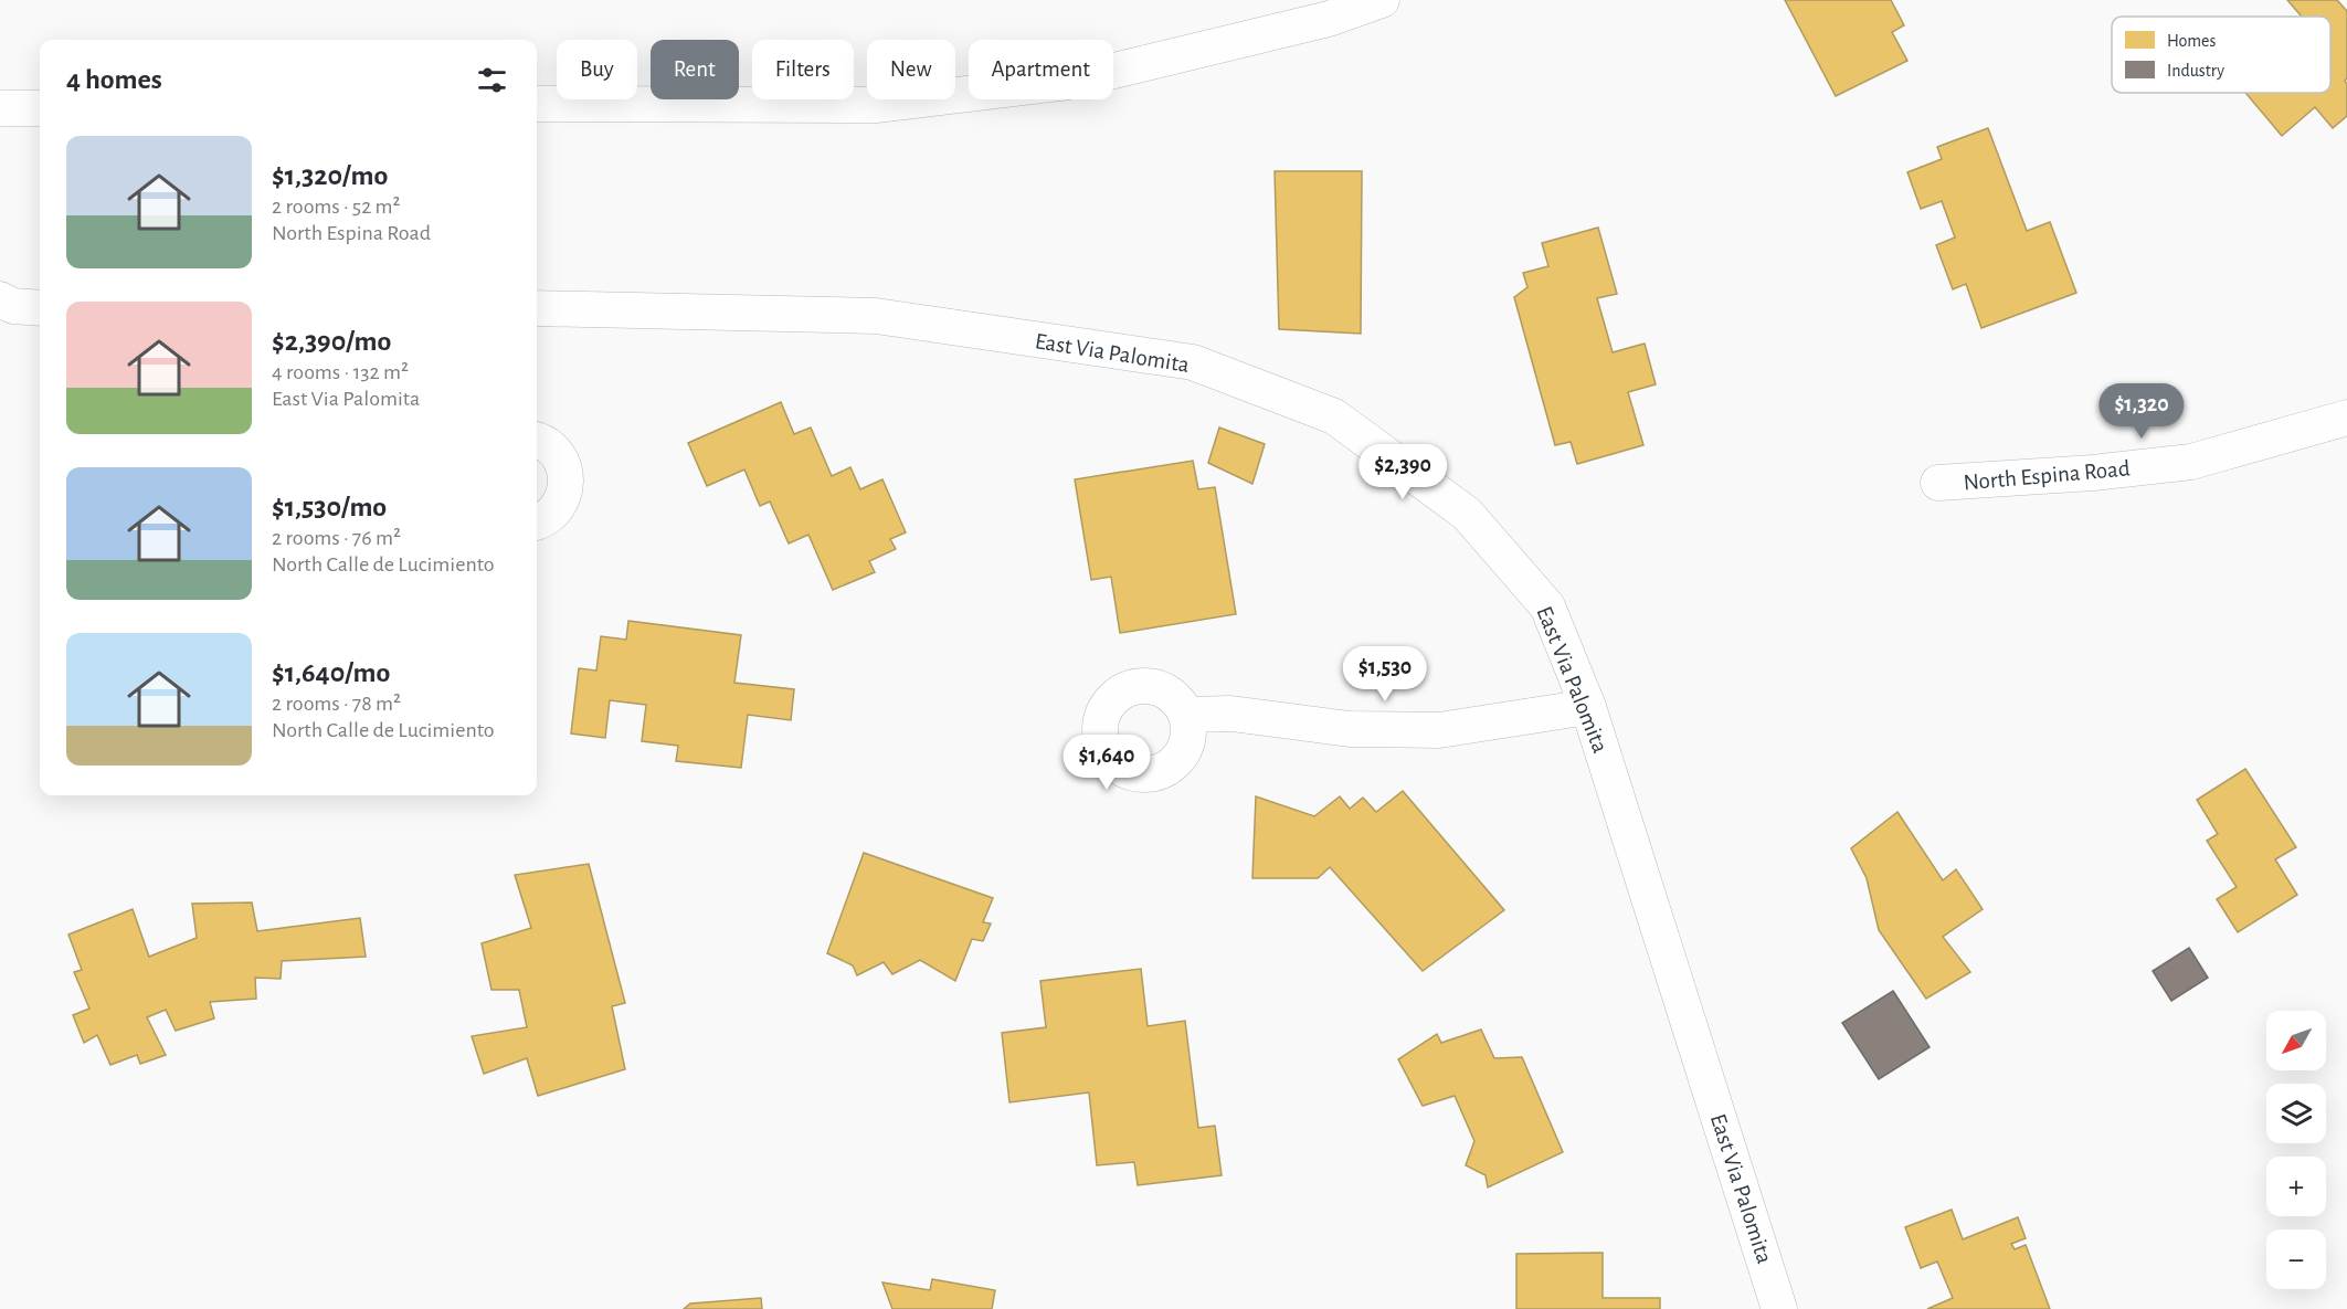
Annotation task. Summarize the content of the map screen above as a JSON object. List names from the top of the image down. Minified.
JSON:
{"streets":{"street":["East Via Palomita","North Espina Road"]},"legend":["Homes","Industry"],"north":"bottom left","page":{"chip":["Buy","Rent","Filters","New","Apartment"],"heading":"4 homes","list":[{"name":"$1,320/mo","note":"2 rooms · 52 m² · North Espina Road"},{"name":"$2,390/mo","note":"4 rooms · 132 m² · East Via Palomita"},{"name":"$1,530/mo","note":"2 rooms · 76 m² · North Calle de Lucimiento"},{"name":"$1,640/mo","note":"2 rooms · 78 m² · North Calle de Lucimiento"}],"price":["$1,320","$2,390","$1,530","$1,640"],"map_buttons":["+","−"]}}
